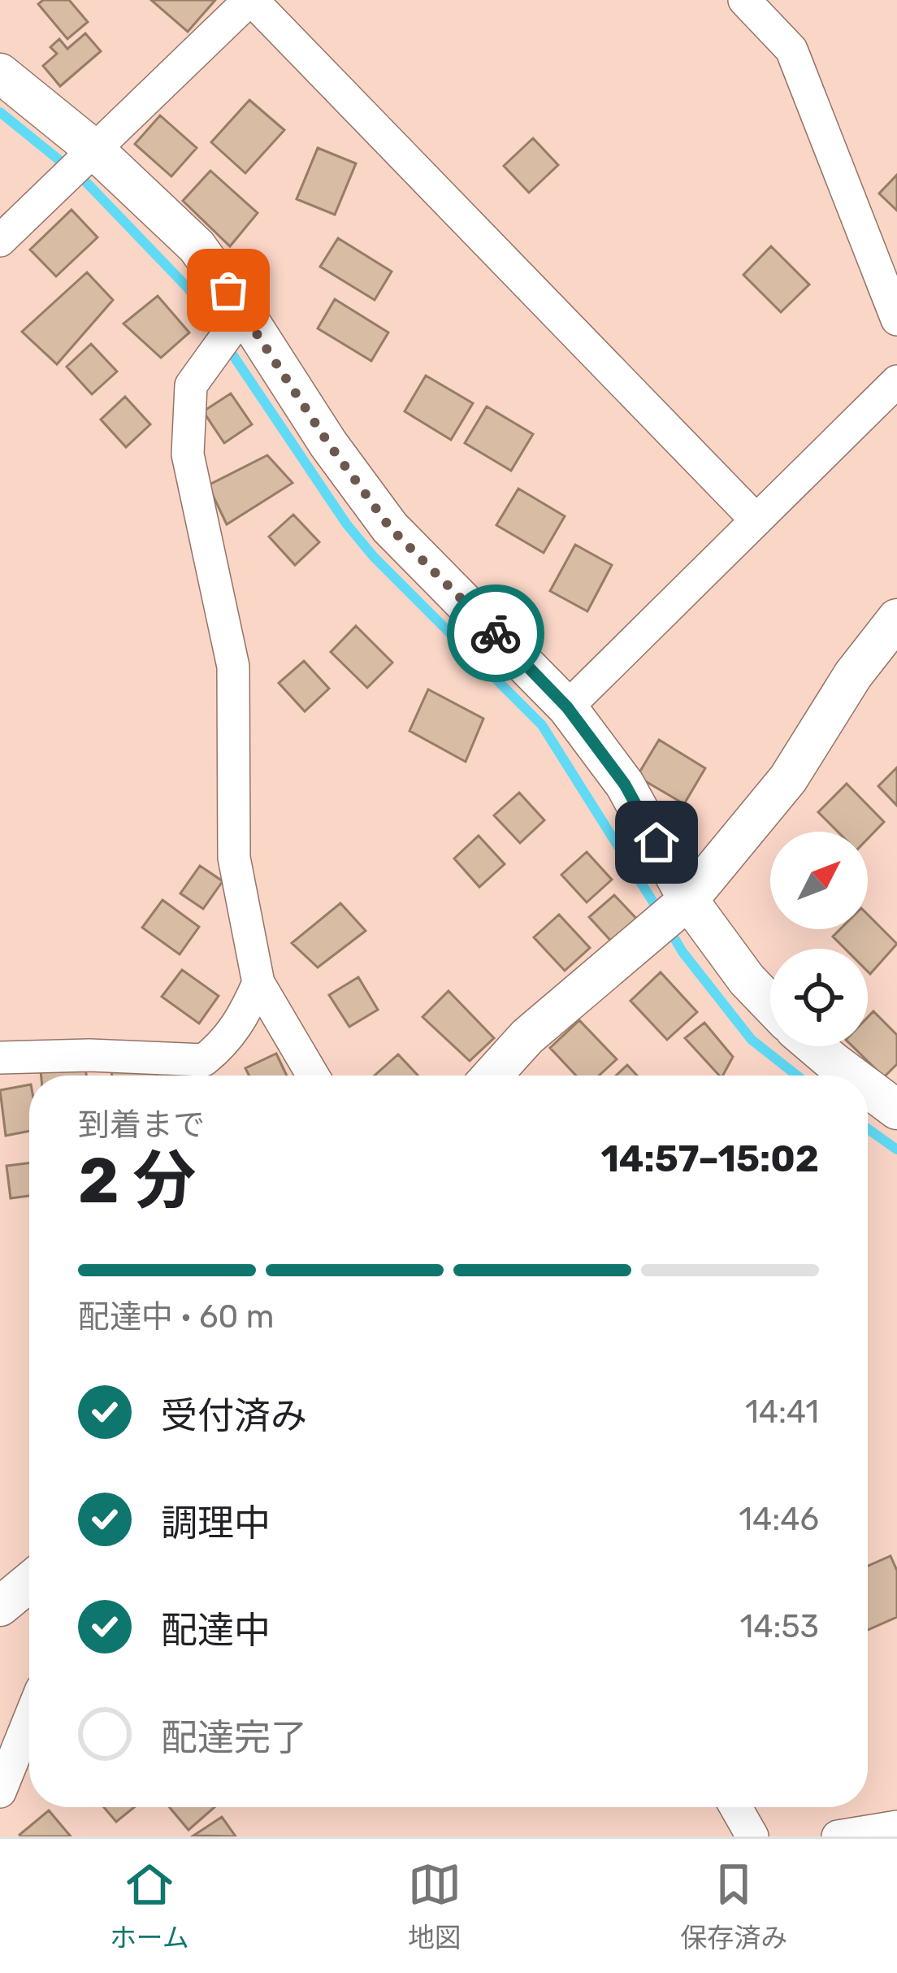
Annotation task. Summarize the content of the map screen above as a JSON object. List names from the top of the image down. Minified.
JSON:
{"north":"top right","page":{"heading":["2 分","到着まで","14:57–15:02"],"bar":"配達中 · 60 m","list":[["受付済み","14:41"],["調理中","14:46"],["配達中","14:53"],"配達完了"],"tabs":["ホーム","地図","保存済み"]}}
